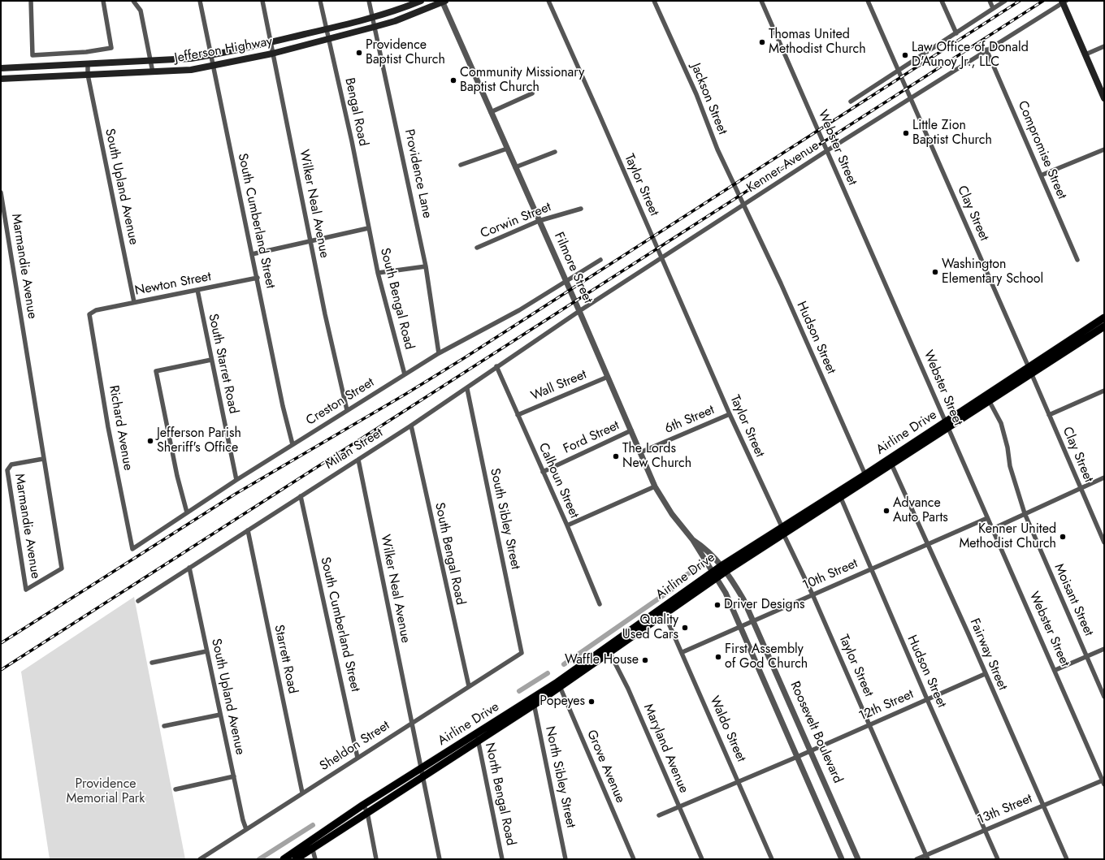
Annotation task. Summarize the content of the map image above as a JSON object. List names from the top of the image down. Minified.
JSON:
{"streets":{"highway":["Airline Drive"],"main road":["Jefferson Highway"],"street":["Jackson Street","Bengal Road","Webster Street","Compromise Street","Kenner Avenue","Providence Lane","Taylor Street","South Upland Avenue","Wilker Neal Avenue","Clay Street","South Cumberland Street","Corwin Street","Marmandie Avenue","Filmore Street","Newton Street","South Bengal Road","Hudson Street","South Starret Road","Wall Street","Creston Street","6th Street","Richard Avenue","Ford Street","Milan Street","Calhoun Street","South Sibley Street","10th Street","Moisant Street","Fairway Street","Starrett Road","12th Street","Waldo Street","Roosevelt Boulevard","Sheldon Street","Maryland Avenue","Grove Avenue","North Sibley Street","North Bengal Road","13th Street"]},"crossings":[["Jefferson Highway","Bengal Road"],["Jefferson Highway","Providence Lane"],["Jefferson Highway","South Upland Avenue"],["Jefferson Highway","Wilker Neal Avenue"],["Jefferson Highway","South Cumberland Street"],["Jefferson Highway","Filmore Street"],["Jackson Street","Kenner Avenue"],["Jackson Street","Hudson Street"],["Bengal Road","South Bengal Road"],["Webster Street","Kenner Avenue"],["Webster Street","Airline Drive"],["Webster Street","10th Street"],["Webster Street","13th Street"],["Compromise Street","Kenner Avenue"],["Kenner Avenue","Taylor Street"],["Kenner Avenue","Clay Street"],["Kenner Avenue","Filmore Street"],["Kenner Avenue","Hudson Street"],["Kenner Avenue","Milan Street"],["Providence Lane","Creston Street"],["Taylor Street","6th Street"],["Taylor Street","Airline Drive"],["Taylor Street","10th Street"],["Taylor Street","12th Street"],["Taylor Street","13th Street"],["South Upland Avenue","Newton Street"],["South Upland Avenue","Milan Street"],["South Upland Avenue","Sheldon Street"],["Wilker Neal Avenue","Creston Street"],["Wilker Neal Avenue","Airline Drive"],["Wilker Neal Avenue","Milan Street"],["Wilker Neal Avenue","Sheldon Street"],["Clay Street","Airline Drive"],["South Cumberland Street","Newton Street"],["South Cumberland Street","Creston Street"],["South Cumberland Street","Milan Street"],["South Cumberland Street","Sheldon Street"],["Corwin Street","Filmore Street"],["Filmore Street","Wall Street"],["Filmore Street","Creston Street"],["Filmore Street","6th Street"],["Filmore Street","Airline Drive"],["Filmore Street","Ford Street"],["Filmore Street","Milan Street"],["Filmore Street","Roosevelt Boulevard"],["Newton Street","South Starret Road"],["Newton Street","Richard Avenue"],["South Bengal Road","Creston Street"],["South Bengal Road","Milan Street"],["South Bengal Road","Sheldon Street"],["Hudson Street","Airline Drive"],["Hudson Street","10th Street"],["Hudson Street","12th Street"],["Hudson Street","13th Street"],["South Starret Road","Creston Street"],["Wall Street","Calhoun Street"],["Creston Street","Richard Avenue"],["Airline Drive","Moisant Street"],["Airline Drive","Fairway Street"],["Airline Drive","Waldo Street"],["Airline Drive","Roosevelt Boulevard"],["Airline Drive","Maryland Avenue"],["Airline Drive","Grove Avenue"],["Airline Drive","North Sibley Street"],["Airline Drive","North Bengal Road"],["Ford Street","Calhoun Street"],["Milan Street","Calhoun Street"],["Milan Street","South Sibley Street"],["Milan Street","Starrett Road"],["South Sibley Street","Sheldon Street"],["10th Street","Fairway Street"],["10th Street","Waldo Street"],["10th Street","Roosevelt Boulevard"],["Fairway Street","12th Street"],["Fairway Street","13th Street"],["Starrett Road","Sheldon Street"],["12th Street","Waldo Street"],["12th Street","Roosevelt Boulevard"],["12th Street","Maryland Avenue"]],"parks":["Providence Memorial Park"],"places":["Thomas United Methodist Church","Providence Baptist Church","Law Office of Donald D'Aunoy Jr., LLC","Community Missionary Baptist Church","Little Zion Baptist Church","Washington Elementary School","Jefferson Parish Sheriff's Office","The Lords New Church","Advance Auto Parts","Kenner United Methodist Church","Driver Designs","Quality Used Cars","First Assembly of God Church","Waffle House","Popeyes"]}
